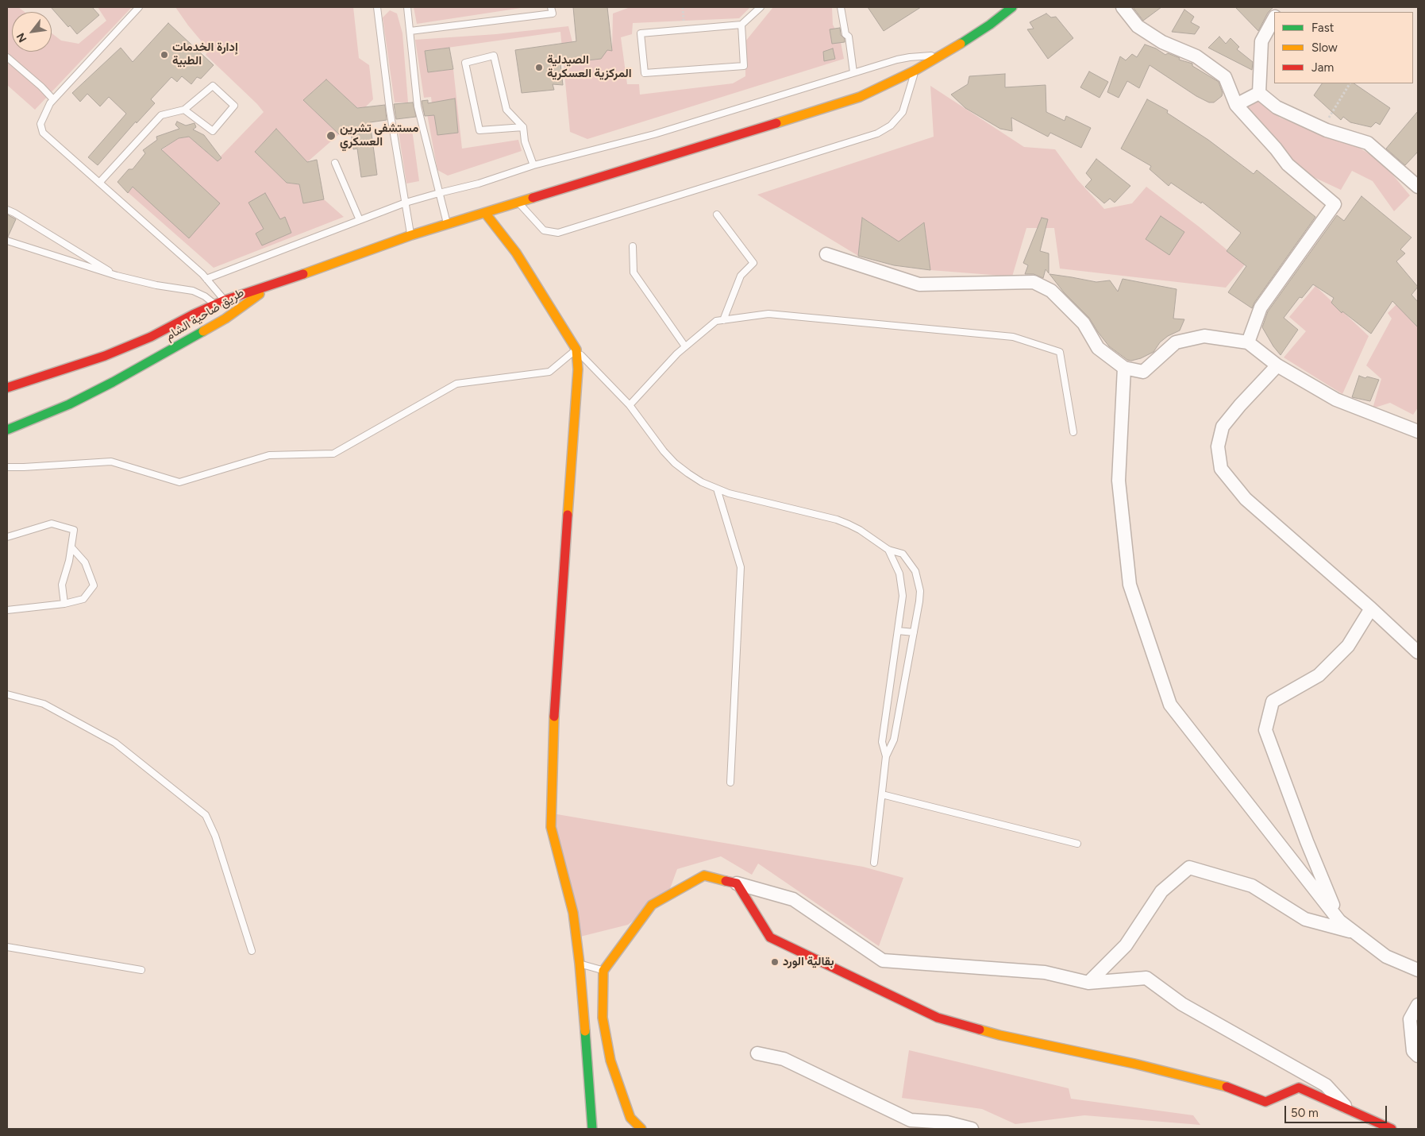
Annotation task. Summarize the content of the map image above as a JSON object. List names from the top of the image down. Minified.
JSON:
{"streets":{"street":["طريق ضاحية الشام"]},"places":["إدارة الخدمات الطبية","الصيدلية المركزية العسكرية","مستشفى تشرين العسكري","بقالية الورد"],"legend":["Fast","Slow","Jam"],"scale_bar":"50 m","north":"bottom left"}
